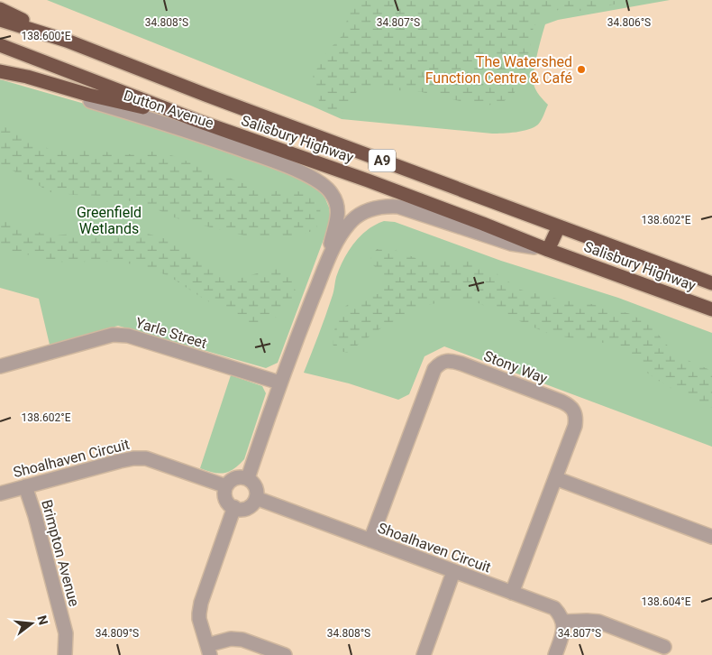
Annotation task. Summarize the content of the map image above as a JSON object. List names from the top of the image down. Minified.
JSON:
{"streets":{"highway":["Salisbury Highway","A9"],"street":["Dutton Avenue","Yarle Street","Stony Way","Shoalhaven Circuit","Brimpton Avenue"]},"crossings":[["Dutton Avenue","Salisbury Highway"],["Dutton Avenue","Yarle Street"],["Dutton Avenue","Shoalhaven Circuit"],["Stony Way","Shoalhaven Circuit"],["Shoalhaven Circuit","Brimpton Avenue"]],"parks":["Greenfield Wetlands"],"places":["The Watershed Function Centre & Café"],"north":"right","coordinates":["34.808°S","34.807°S","34.806°S","138.600°E","138.602°E","138.604°E","34.809°S"]}
